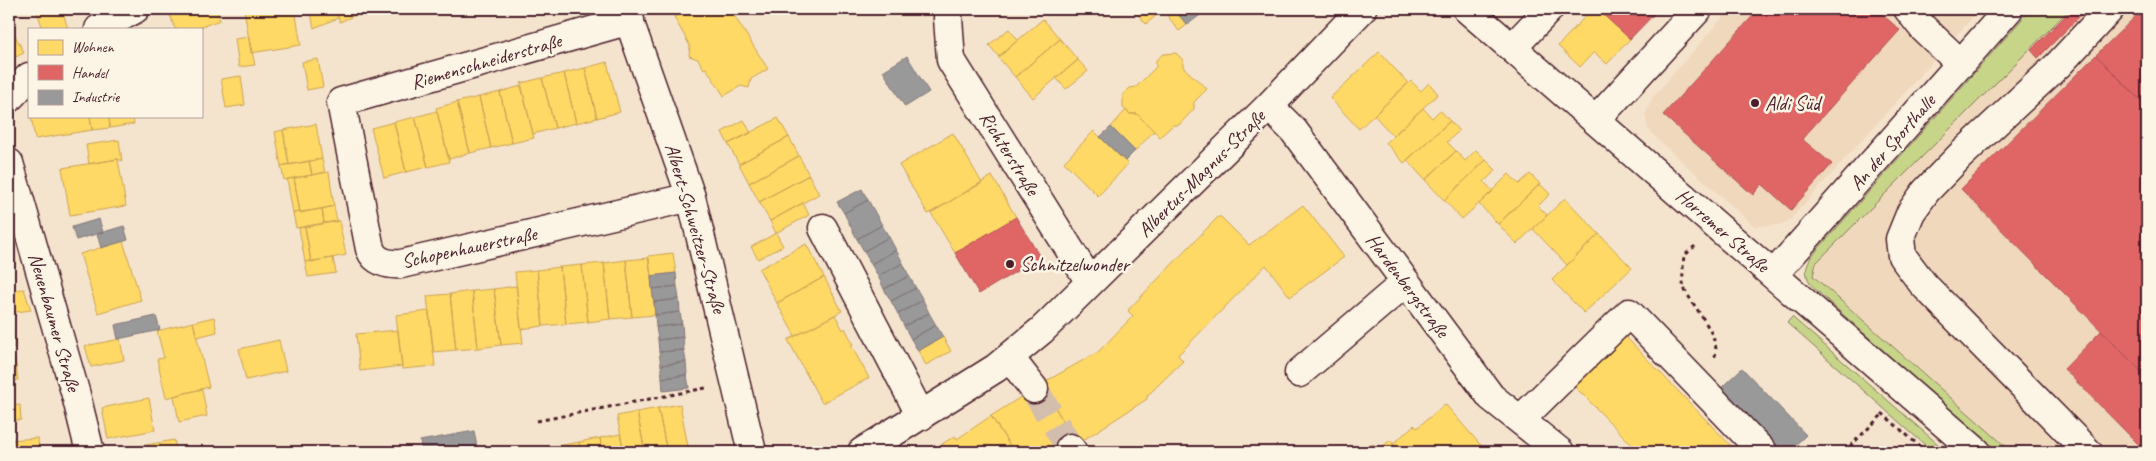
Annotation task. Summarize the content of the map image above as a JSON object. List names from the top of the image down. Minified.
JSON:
{"streets":{"street":["Riemenschneiderstraße","An der Sporthalle","Richterstraße","Albertus-Magnus-Straße","Albert-Schweitzer-Straße","Horremer Straße","Schopenhauerstraße","Hardenbergstraße","Neuenbaumer Straße"]},"crossings":[["Riemenschneiderstraße","Albert-Schweitzer-Straße"],["Riemenschneiderstraße","Schopenhauerstraße"],["An der Sporthalle","Horremer Straße"],["Richterstraße","Albertus-Magnus-Straße"],["Albertus-Magnus-Straße","Hardenbergstraße"],["Albert-Schweitzer-Straße","Schopenhauerstraße"]],"places":["Aldi Süd","Schnitzelwonder"],"legend":["Wohnen","Handel","Industrie"]}
